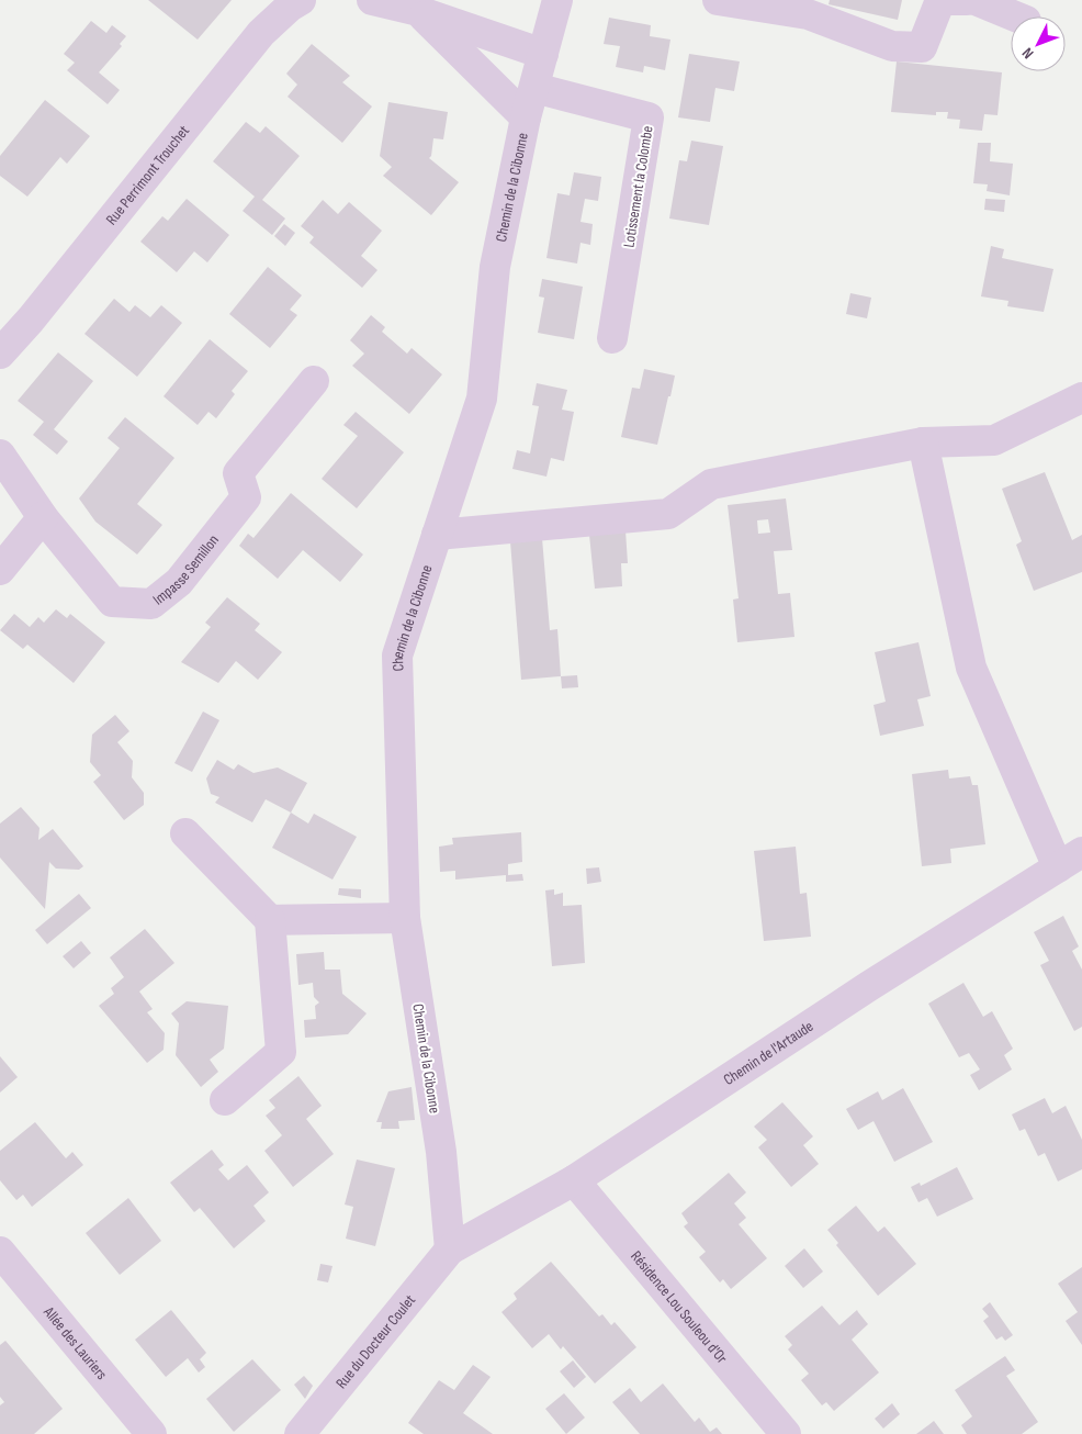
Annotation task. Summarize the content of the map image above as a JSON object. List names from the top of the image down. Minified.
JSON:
{"streets":{"street":["Rue Perrimont Trouchet","Chemin de la Cibonne","Lotissement la Colombe","Impasse Semillon","Chemin de l'Artaude","Résidence Lou Souleou d'Or","Rue du Docteur Coulet","Allée des Lauriers"]},"crossings":[["Chemin de la Cibonne","Lotissement la Colombe"],["Chemin de la Cibonne","Chemin de l'Artaude"],["Chemin de la Cibonne","Rue du Docteur Coulet"],["Chemin de l'Artaude","Résidence Lou Souleou d'Or"],["Chemin de l'Artaude","Rue du Docteur Coulet"]],"north":"bottom left"}
